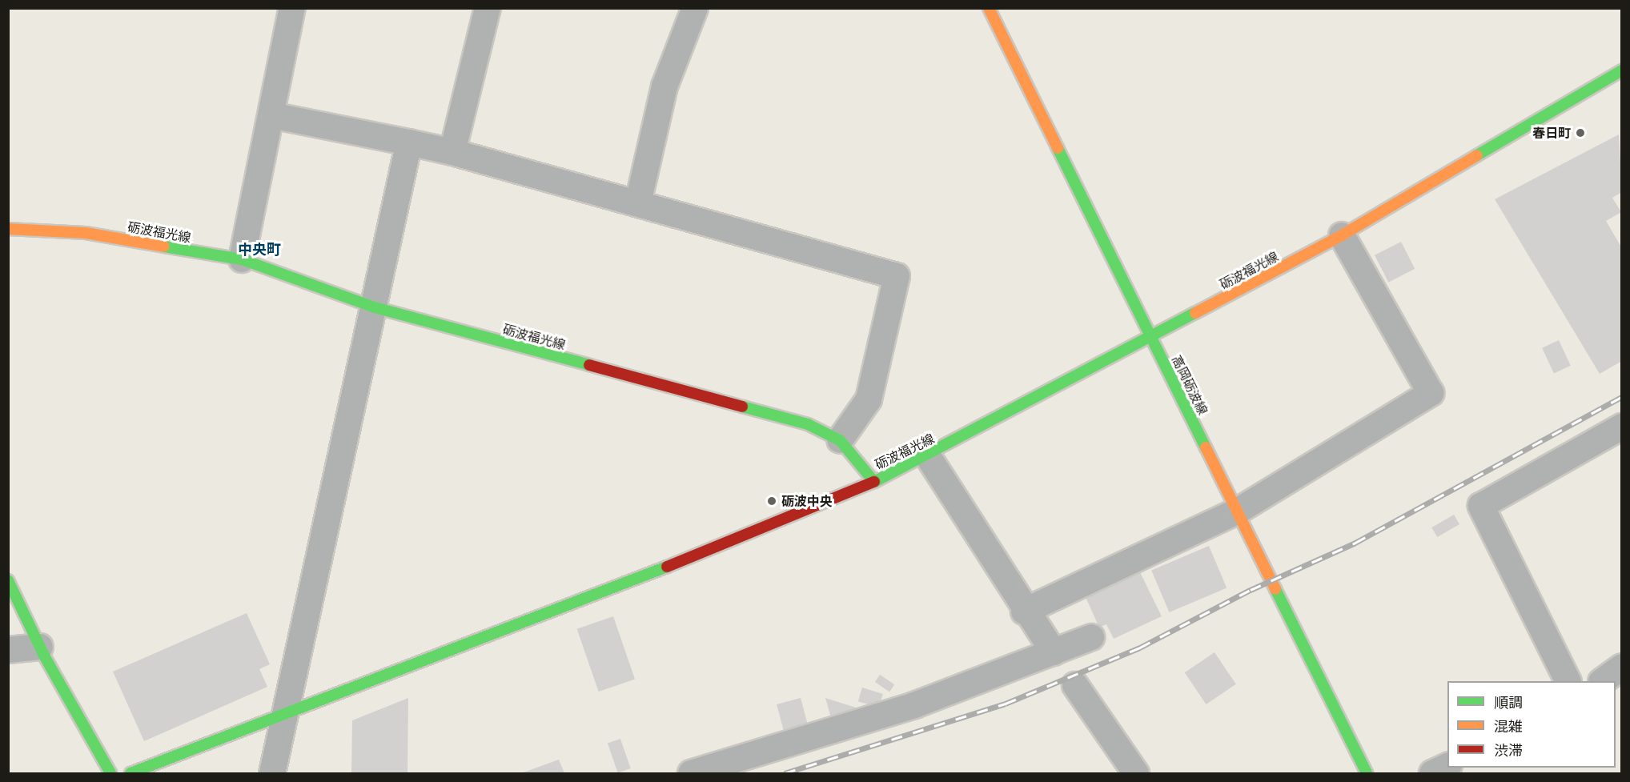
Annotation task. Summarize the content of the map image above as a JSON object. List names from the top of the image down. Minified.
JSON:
{"streets":{"main road":["砺波福光線","高岡砺波線"]},"crossings":[["砺波福光線","高岡砺波線"]],"districts":["中央町"],"places":["春日町","砺波中央"],"legend":["順調","混雑","渋滞"]}
